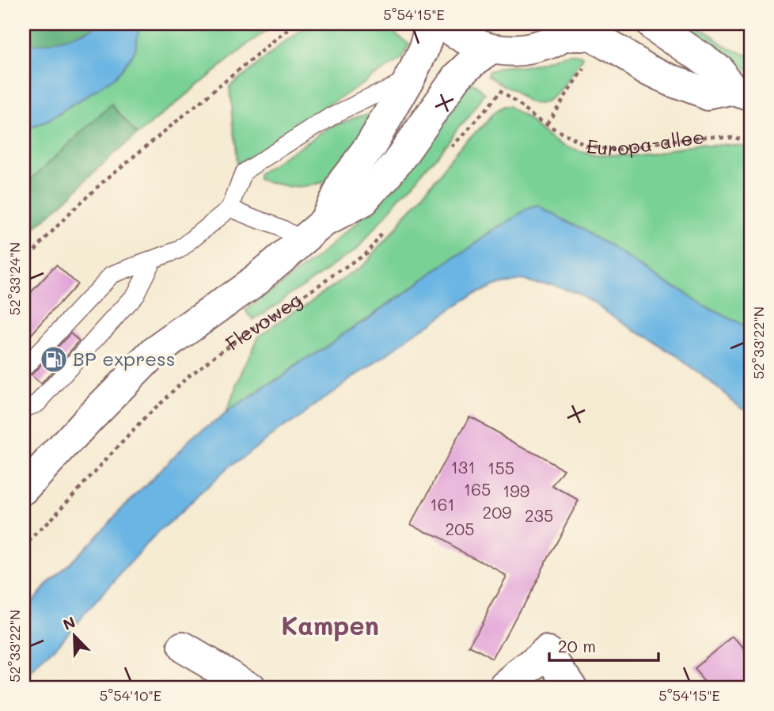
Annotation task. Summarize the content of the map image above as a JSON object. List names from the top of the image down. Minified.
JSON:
{"streets":{"main road":["Flevoweg"],"path":["Europa-allee"]},"districts":["Kampen"],"places":{"fuel station":["BP express"]},"house_numbers":["131","155","165","199","161","209","235","205"],"scale_bar":"20 m","north":"top left","coordinates":["5°54'15\"E","52°33'24\"N","52°33'22\"N","5°54'10\"E"]}
